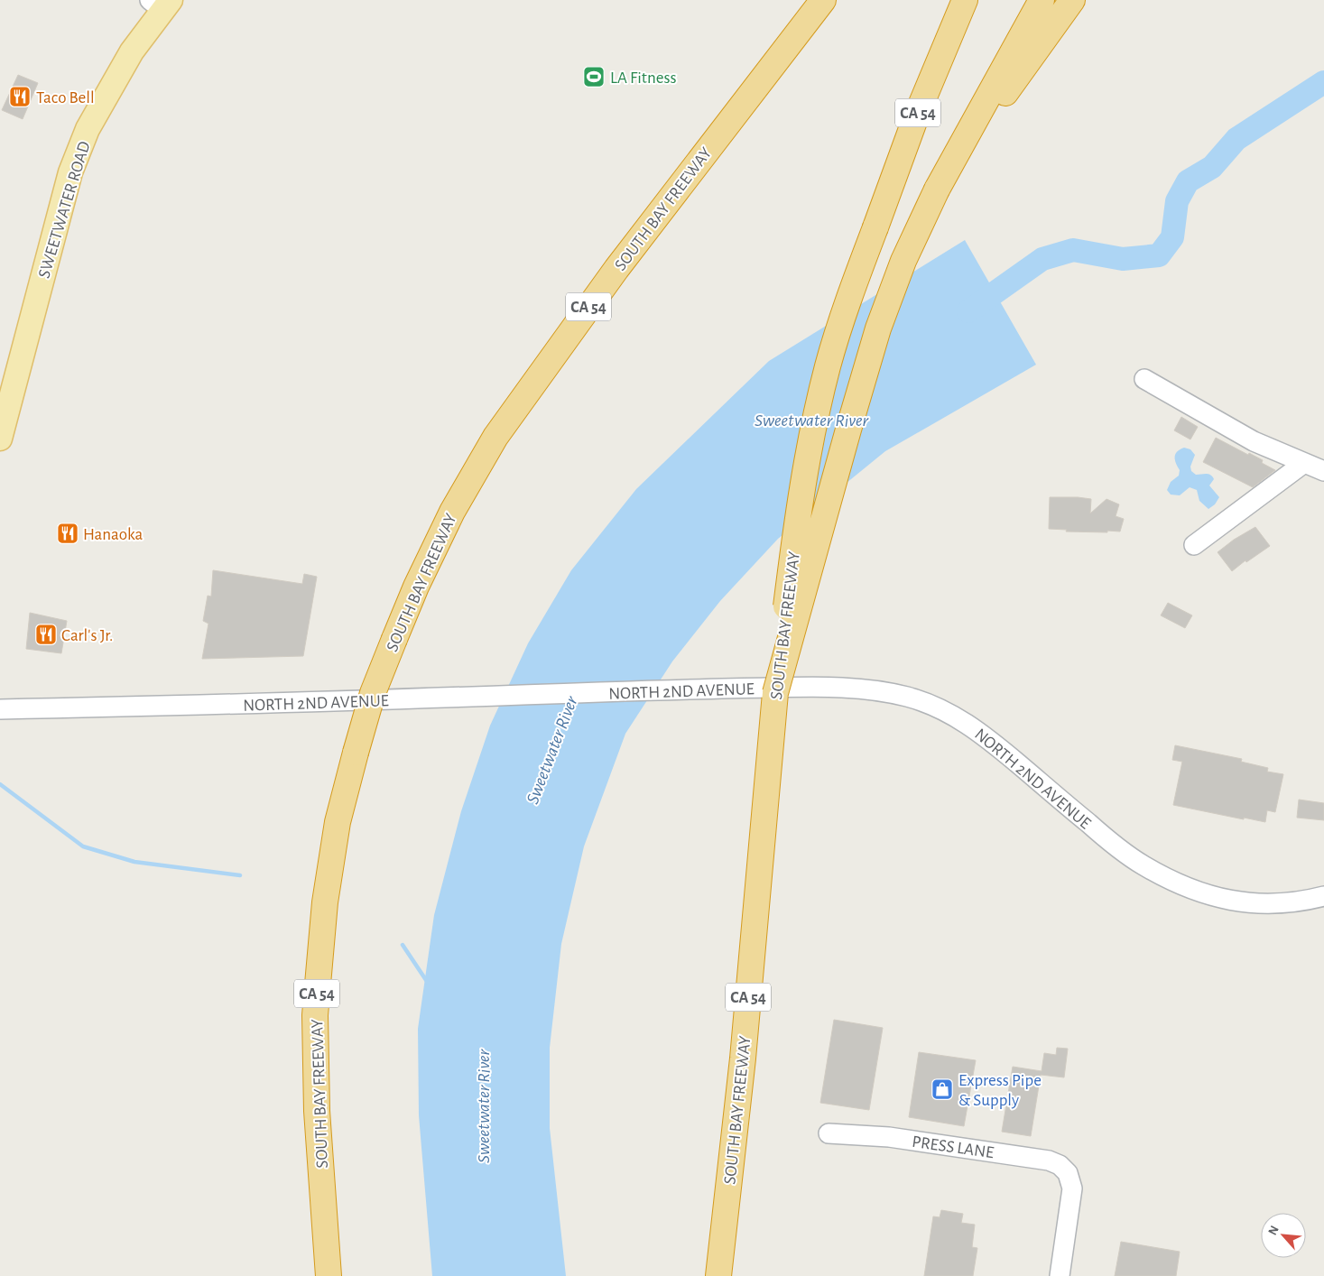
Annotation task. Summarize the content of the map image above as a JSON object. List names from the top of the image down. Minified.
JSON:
{"streets":{"highway":["CA 54","SOUTH BAY FREEWAY"],"main road":["SWEETWATER ROAD"],"street":["NORTH 2ND AVENUE","PRESS LANE"]},"water":["Sweetwater River"],"places":{"sports":["LA Fitness"],"restaurant":["Taco Bell","Hanaoka","Carl's Jr."],"shop":["Express Pipe & Supply"]},"north":"top left"}
